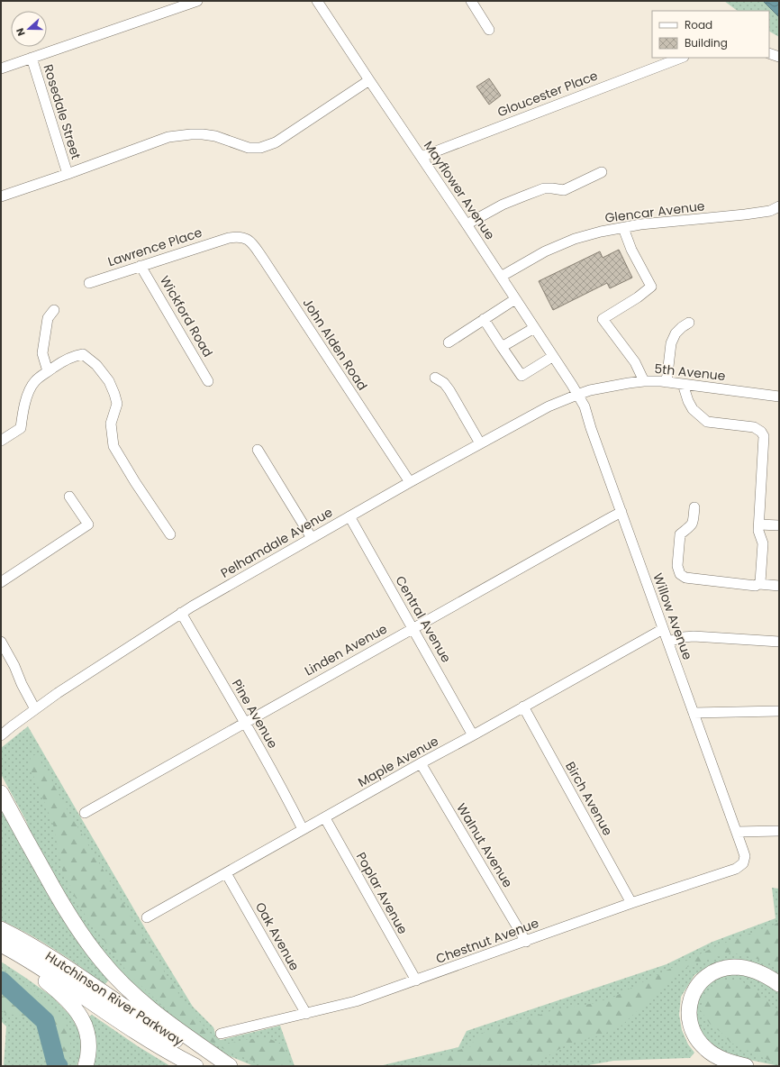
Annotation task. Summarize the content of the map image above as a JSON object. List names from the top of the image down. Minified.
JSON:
{"streets":{"highway":["Hutchinson River Parkway"],"street":["Gloucester Place","Rosedale Street","Mayflower Avenue","Glencar Avenue","Lawrence Place","Wickford Road","John Alden Road","5th Avenue","Pelhamdale Avenue","Willow Avenue","Central Avenue","Linden Avenue","Pine Avenue","Maple Avenue","Birch Avenue","Walnut Avenue","Poplar Avenue","Oak Avenue","Chestnut Avenue"]},"crossings":[["Gloucester Place","Mayflower Avenue"],["Mayflower Avenue","Glencar Avenue"],["Mayflower Avenue","5th Avenue"],["Mayflower Avenue","Pelhamdale Avenue"],["Mayflower Avenue","Willow Avenue"],["Lawrence Place","Wickford Road"],["Lawrence Place","John Alden Road"],["John Alden Road","Pelhamdale Avenue"],["5th Avenue","Pelhamdale Avenue"],["5th Avenue","Willow Avenue"],["Pelhamdale Avenue","Willow Avenue"],["Pelhamdale Avenue","Central Avenue"],["Pelhamdale Avenue","Pine Avenue"],["Willow Avenue","Linden Avenue"],["Willow Avenue","Maple Avenue"],["Willow Avenue","Chestnut Avenue"],["Central Avenue","Linden Avenue"],["Central Avenue","Maple Avenue"],["Linden Avenue","Pine Avenue"],["Pine Avenue","Maple Avenue"],["Maple Avenue","Birch Avenue"],["Maple Avenue","Walnut Avenue"],["Maple Avenue","Poplar Avenue"],["Maple Avenue","Oak Avenue"],["Birch Avenue","Chestnut Avenue"],["Walnut Avenue","Chestnut Avenue"],["Poplar Avenue","Chestnut Avenue"],["Oak Avenue","Chestnut Avenue"]],"legend":["Road","Building"],"north":"left"}
